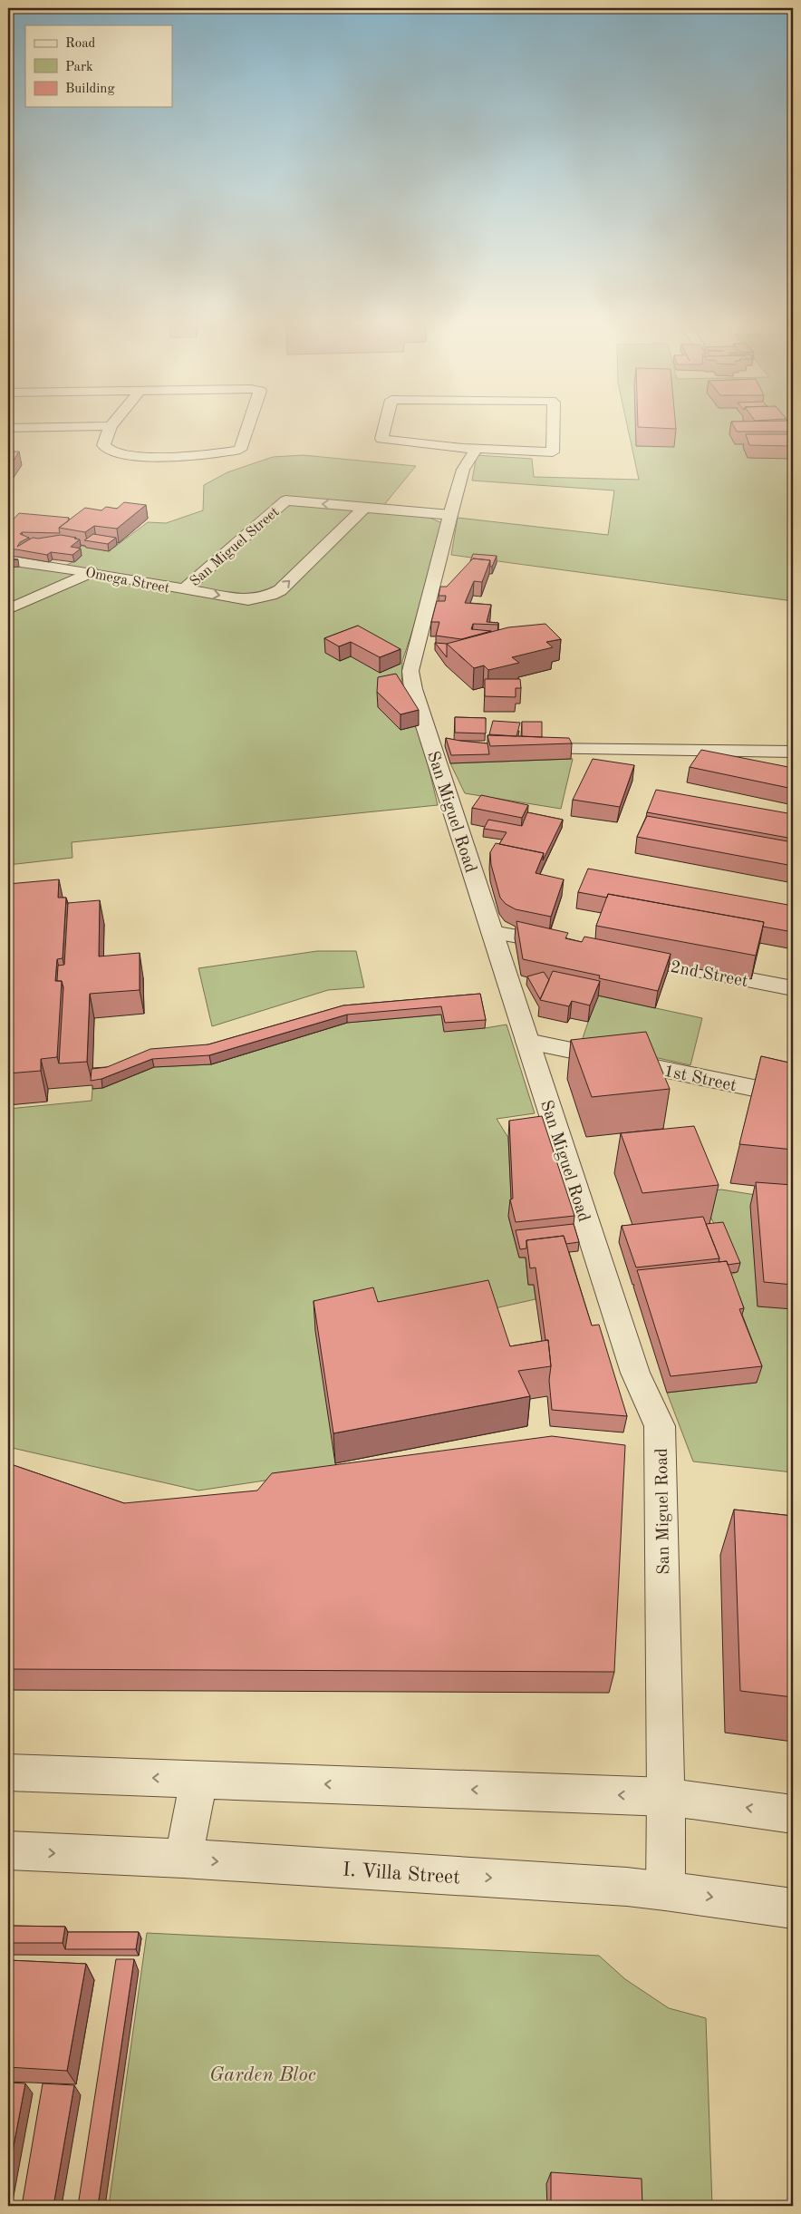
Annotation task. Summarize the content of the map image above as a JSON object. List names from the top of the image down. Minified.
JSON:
{"streets":{"street":["San Miguel Street","Omega Street","San Miguel Road","2nd Street","1st Street","I. Villa Street"]},"crossings":[["San Miguel Street","Omega Street"],["San Miguel Street","San Miguel Road"],["San Miguel Road","1st Street"],["San Miguel Road","I. Villa Street"]],"one_way":["San Miguel Street","Omega Street"],"parks":["Garden Bloc"],"legend":["Road","Park","Building"]}
